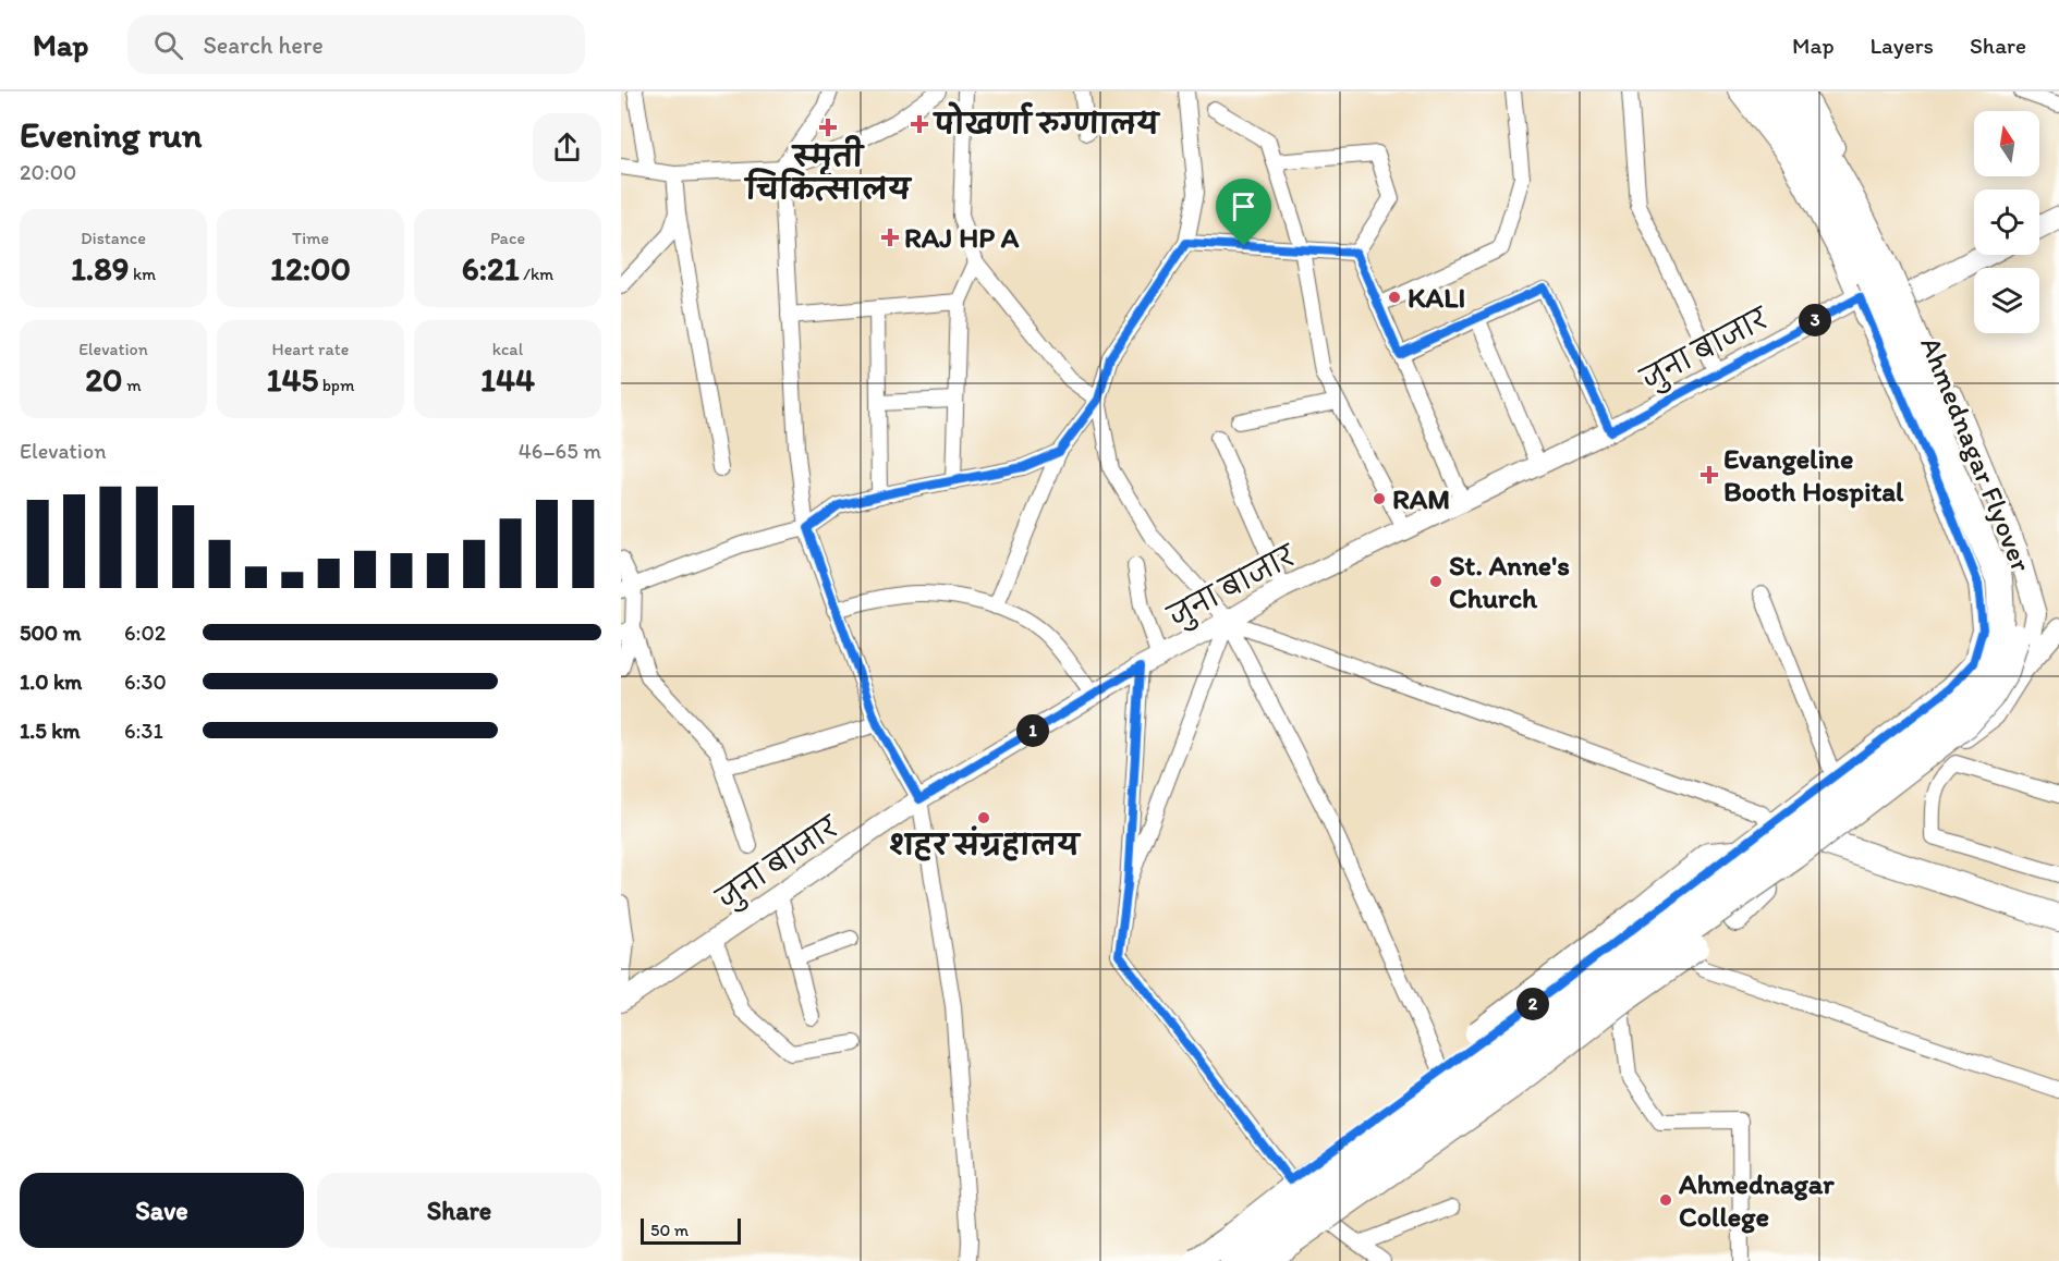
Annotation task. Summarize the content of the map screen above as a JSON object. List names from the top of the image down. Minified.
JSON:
{"streets":{"highway":["Ahmednagar Flyover"],"street":["जुना बाजार"]},"crossings":[["जुना बाजार","Ahmednagar Flyover"]],"places":{"health":["पोखर्णा रुग्णालय","स्मृती चिकित्सालय","RAJ HP A","Evangeline Booth Hospital"],"other":["KALI","RAM","St. Anne's Church","शहर संग्रहालय","Ahmednagar College"]},"scale_bar":"50 m","north":"top","page":{"header":"Map","search":"Search here","nav":["Map","Layers","Share"],"heading":["Evening run","20:00"],"stats":[["Distance","1.89 km"],["Time","12:00"],["Pace","6:21 /km"],["Elevation","20 m"],["Heart rate","145 bpm"],["kcal","144"]],"pins":["3","1","2"],"chart":["Elevation","46–65 m"],"list":[{"name":"500 m","note":"6:02"},{"name":"1.0 km","note":"6:30"},{"name":"1.5 km","note":"6:31"}],"buttons":["Save","Share"],"scale":"50 m"}}
